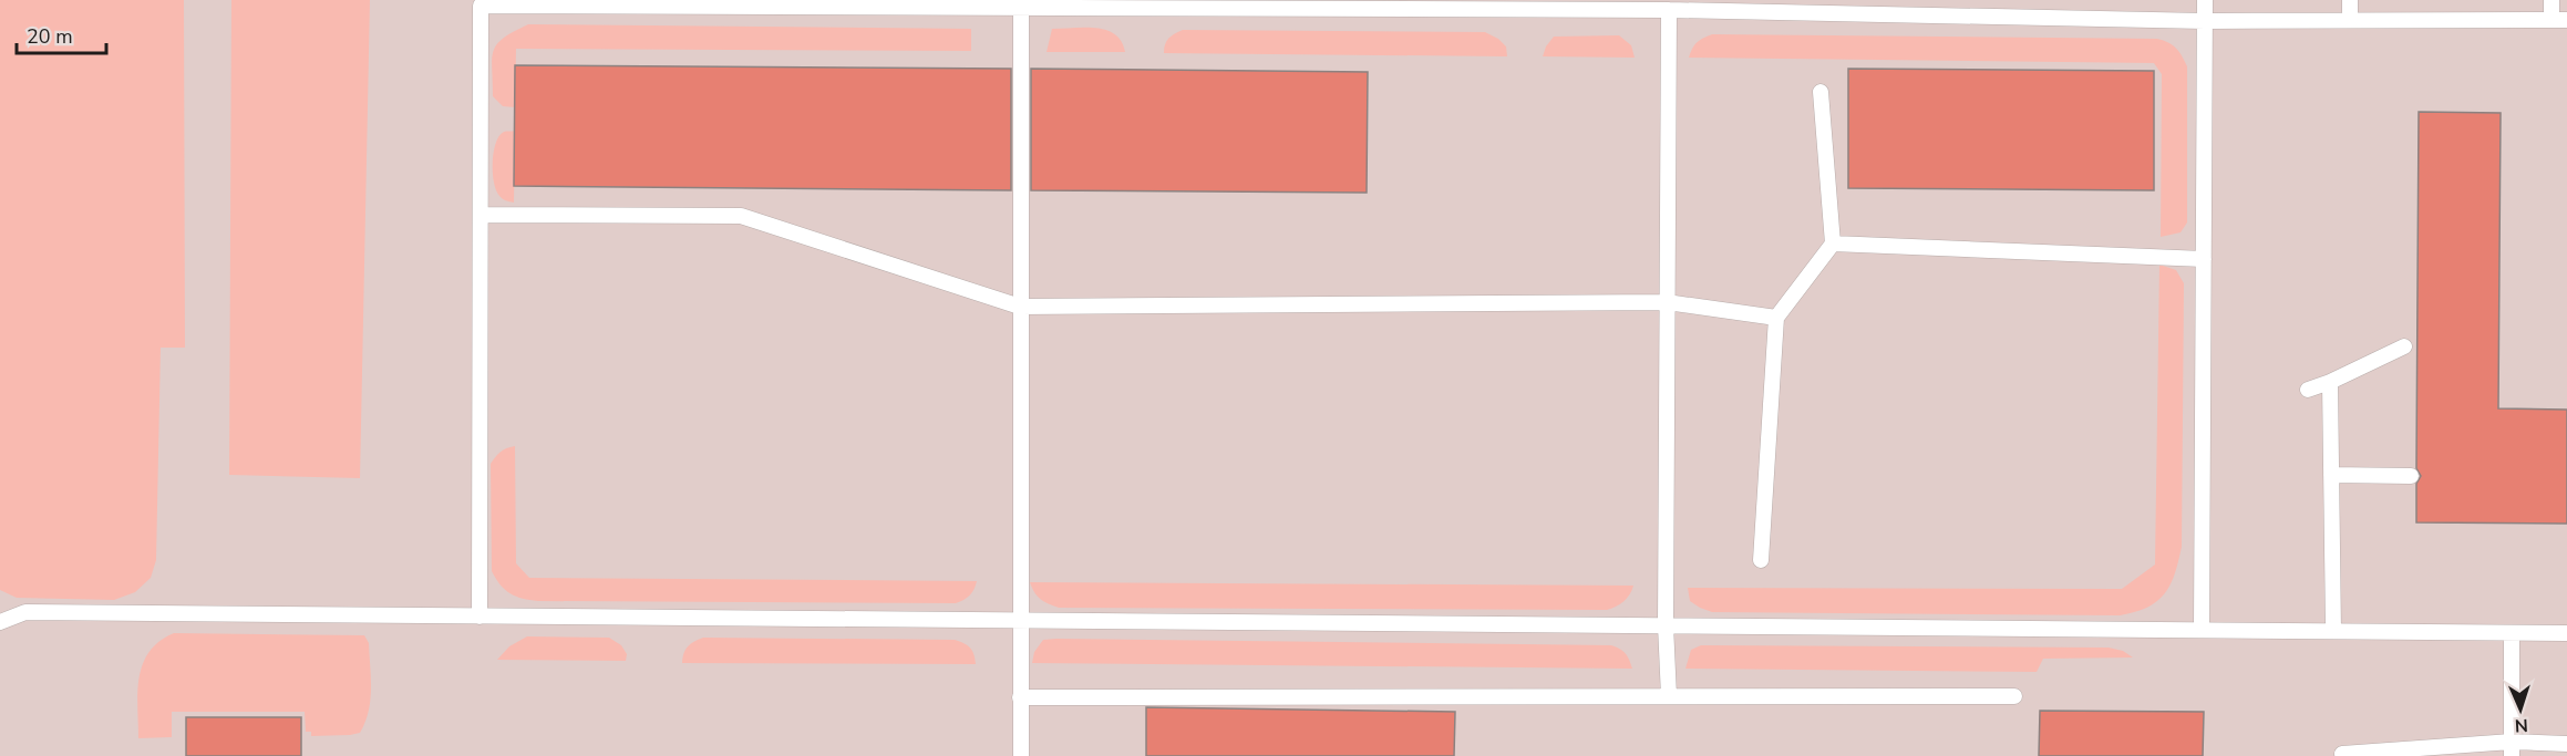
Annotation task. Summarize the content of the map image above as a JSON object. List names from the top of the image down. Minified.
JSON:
{"scale_bar":"20 m","north":"bottom"}
